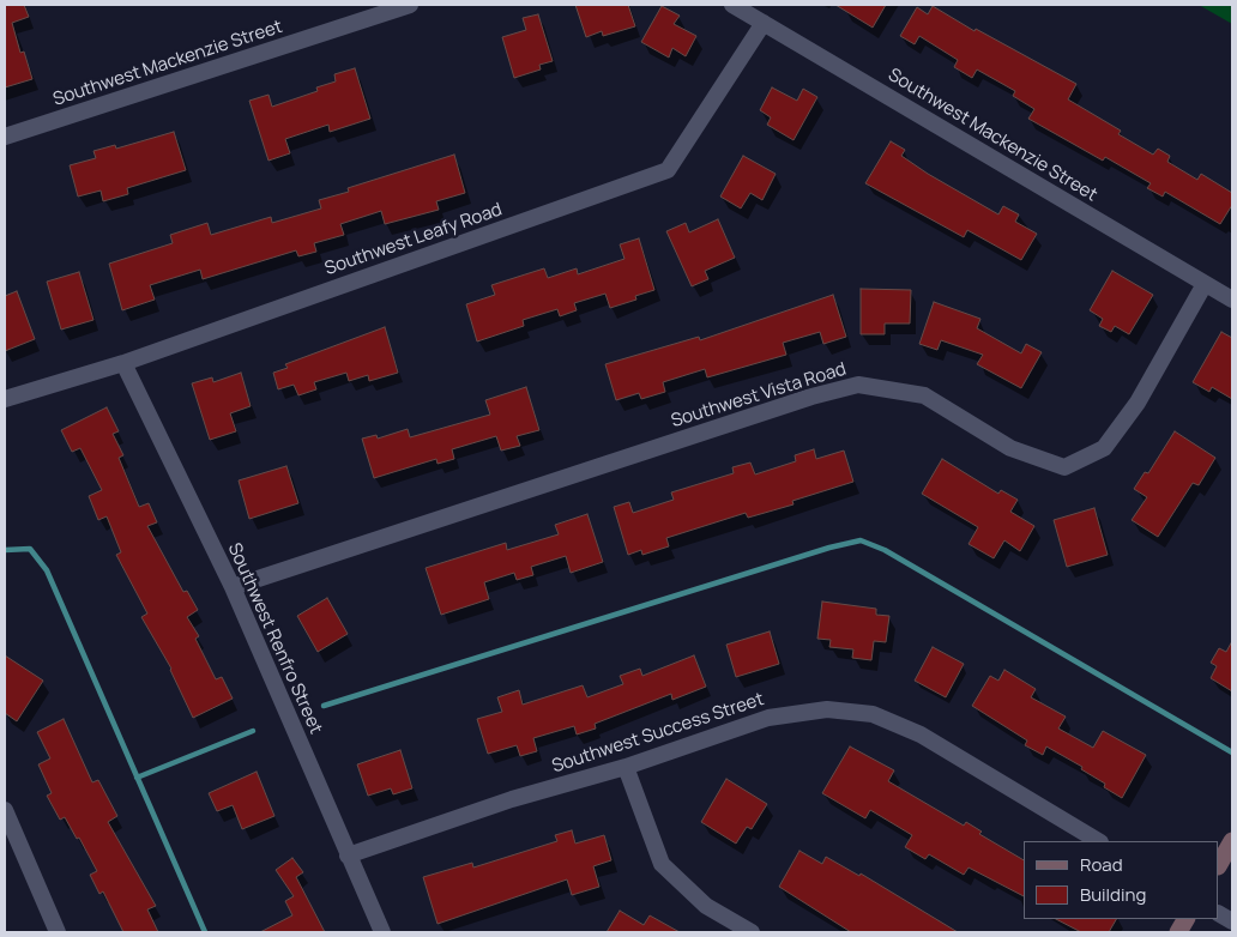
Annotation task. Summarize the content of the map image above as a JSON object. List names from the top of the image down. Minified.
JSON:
{"streets":{"street":["Southwest Mackenzie Street","Southwest Leafy Road","Southwest Vista Road","Southwest Renfro Street","Southwest Success Street"]},"crossings":[["Southwest Mackenzie Street","Southwest Leafy Road"],["Southwest Mackenzie Street","Southwest Vista Road"],["Southwest Leafy Road","Southwest Renfro Street"],["Southwest Vista Road","Southwest Renfro Street"],["Southwest Renfro Street","Southwest Success Street"]],"legend":["Road","Building"]}
